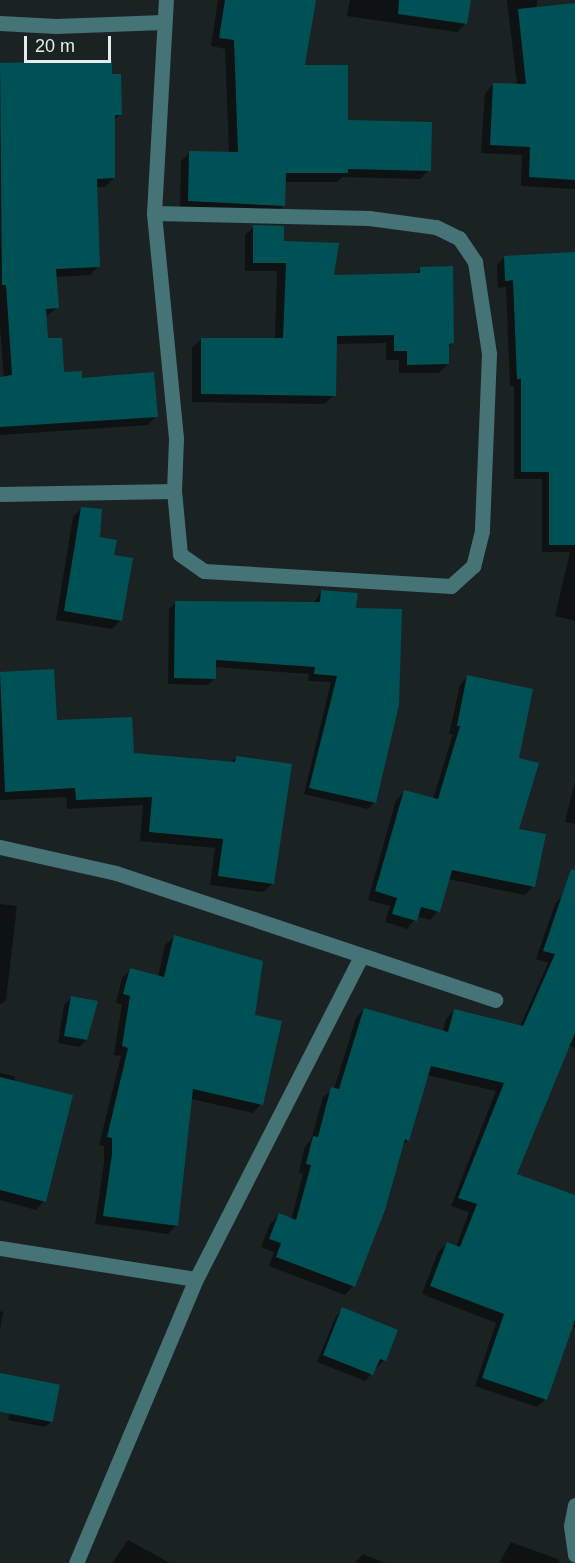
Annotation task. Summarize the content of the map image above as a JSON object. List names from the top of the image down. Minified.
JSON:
{"scale_bar":"20 m"}
